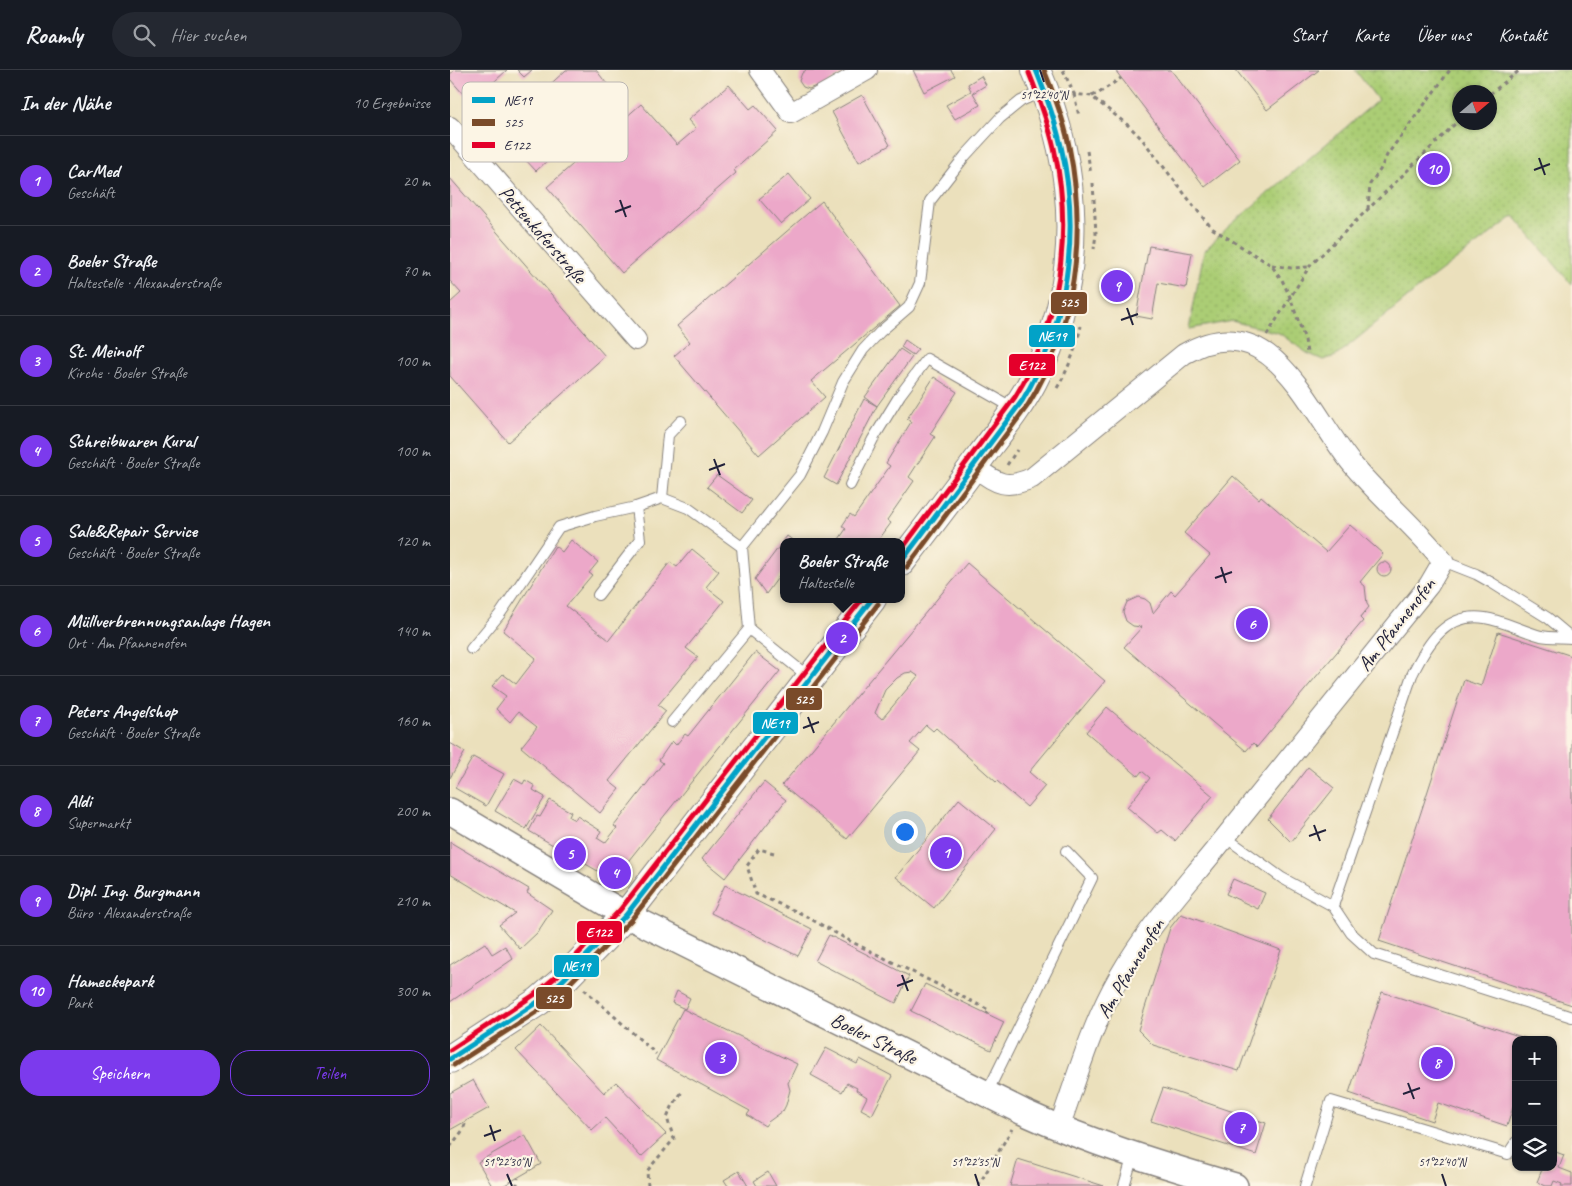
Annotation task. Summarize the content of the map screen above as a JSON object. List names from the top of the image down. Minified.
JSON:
{"streets":{"street":["Pettenkoferstraße","Am Pfannenofen","Boeler Straße"]},"crossings":[["Am Pfannenofen","Boeler Straße"]],"lines":["transit line NE19","transit line 525","transit line E122"],"legend":["NE19","525","E122"],"north":"right","page":{"header":"Roamly","search":"Hier suchen","nav":["Start","Karte","Über uns","Kontakt"],"heading":["In der Nähe","10 Ergebnisse"],"list":[{"mark":"1","name":"CarMed","note":"Geschäft","value":"20 m"},{"mark":"2","name":"Boeler Straße","note":"Haltestelle · Alexanderstraße","value":"70 m"},{"mark":"3","name":"St. Meinolf","note":"Kirche · Boeler Straße","value":"100 m"},{"mark":"4","name":"Schreibwaren Kural","note":"Geschäft · Boeler Straße","value":"100 m"},{"mark":"5","name":"Sale&Repair Service","note":"Geschäft · Boeler Straße","value":"120 m"},{"mark":"6","name":"Müllverbrennungsanlage Hagen","note":"Ort · Am Pfannenofen","value":"140 m"},{"mark":"7","name":"Peters Angelshop","note":"Geschäft · Boeler Straße","value":"160 m"},{"mark":"8","name":"Aldi","note":"Supermarkt","value":"200 m"},{"mark":"9","name":"Dipl. Ing. Burgmann","note":"Büro · Alexanderstraße","value":"210 m"},{"mark":"10","name":"Hameckepark","note":"Park","value":"300 m"}],"pins":["10","9","6","2","1","5","4","3","8","7"],"popup":["Boeler Straße","Haltestelle"],"buttons":["Speichern","Teilen"],"map_buttons":["+","−"]},"coordinates":["51°22'40\"N","51°22'30\"N","51°22'35\"N"]}
